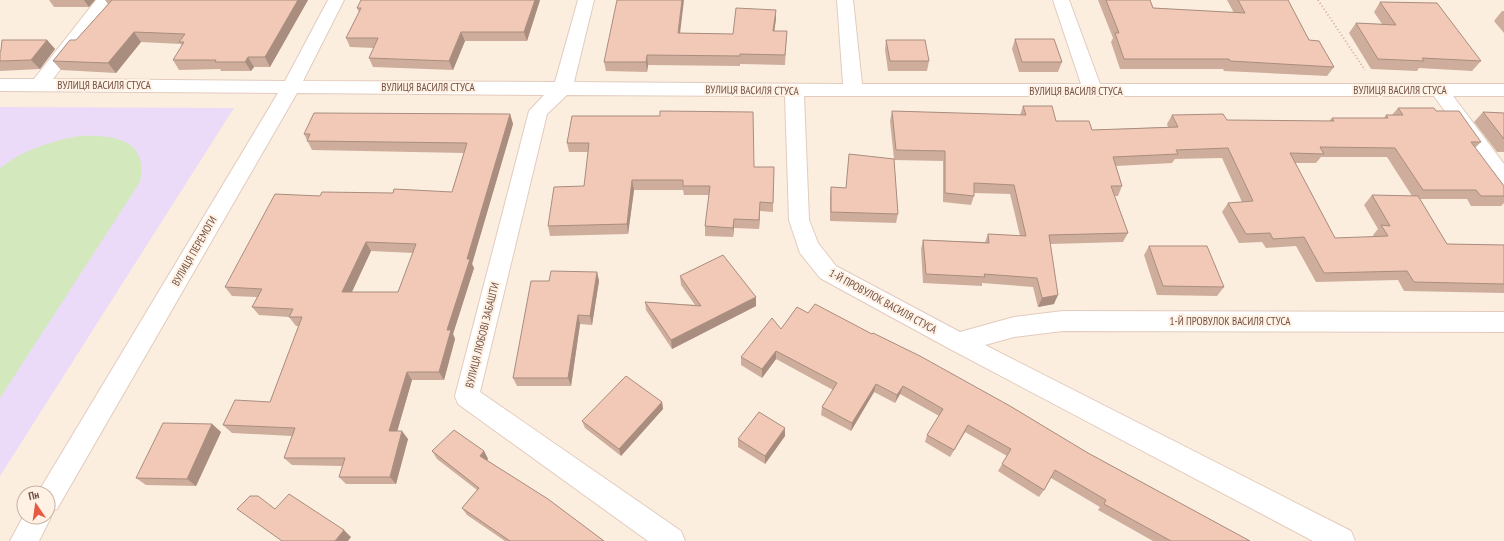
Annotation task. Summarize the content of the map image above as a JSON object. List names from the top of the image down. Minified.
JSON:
{"streets":{"street":["ВУЛИЦЯ ВАСИЛЯ СТУСА","ВУЛИЦЯ ПЕРЕМОГИ","1-Й ПРОВУЛОК ВАСИЛЯ СТУСА","ВУЛИЦЯ ЛЮБОВІ ЗАБАШТИ"]},"crossings":[["ВУЛИЦЯ ВАСИЛЯ СТУСА","ВУЛИЦЯ ПЕРЕМОГИ"],["ВУЛИЦЯ ВАСИЛЯ СТУСА","1-Й ПРОВУЛОК ВАСИЛЯ СТУСА"],["ВУЛИЦЯ ВАСИЛЯ СТУСА","ВУЛИЦЯ ЛЮБОВІ ЗАБАШТИ"]],"north":"top"}
